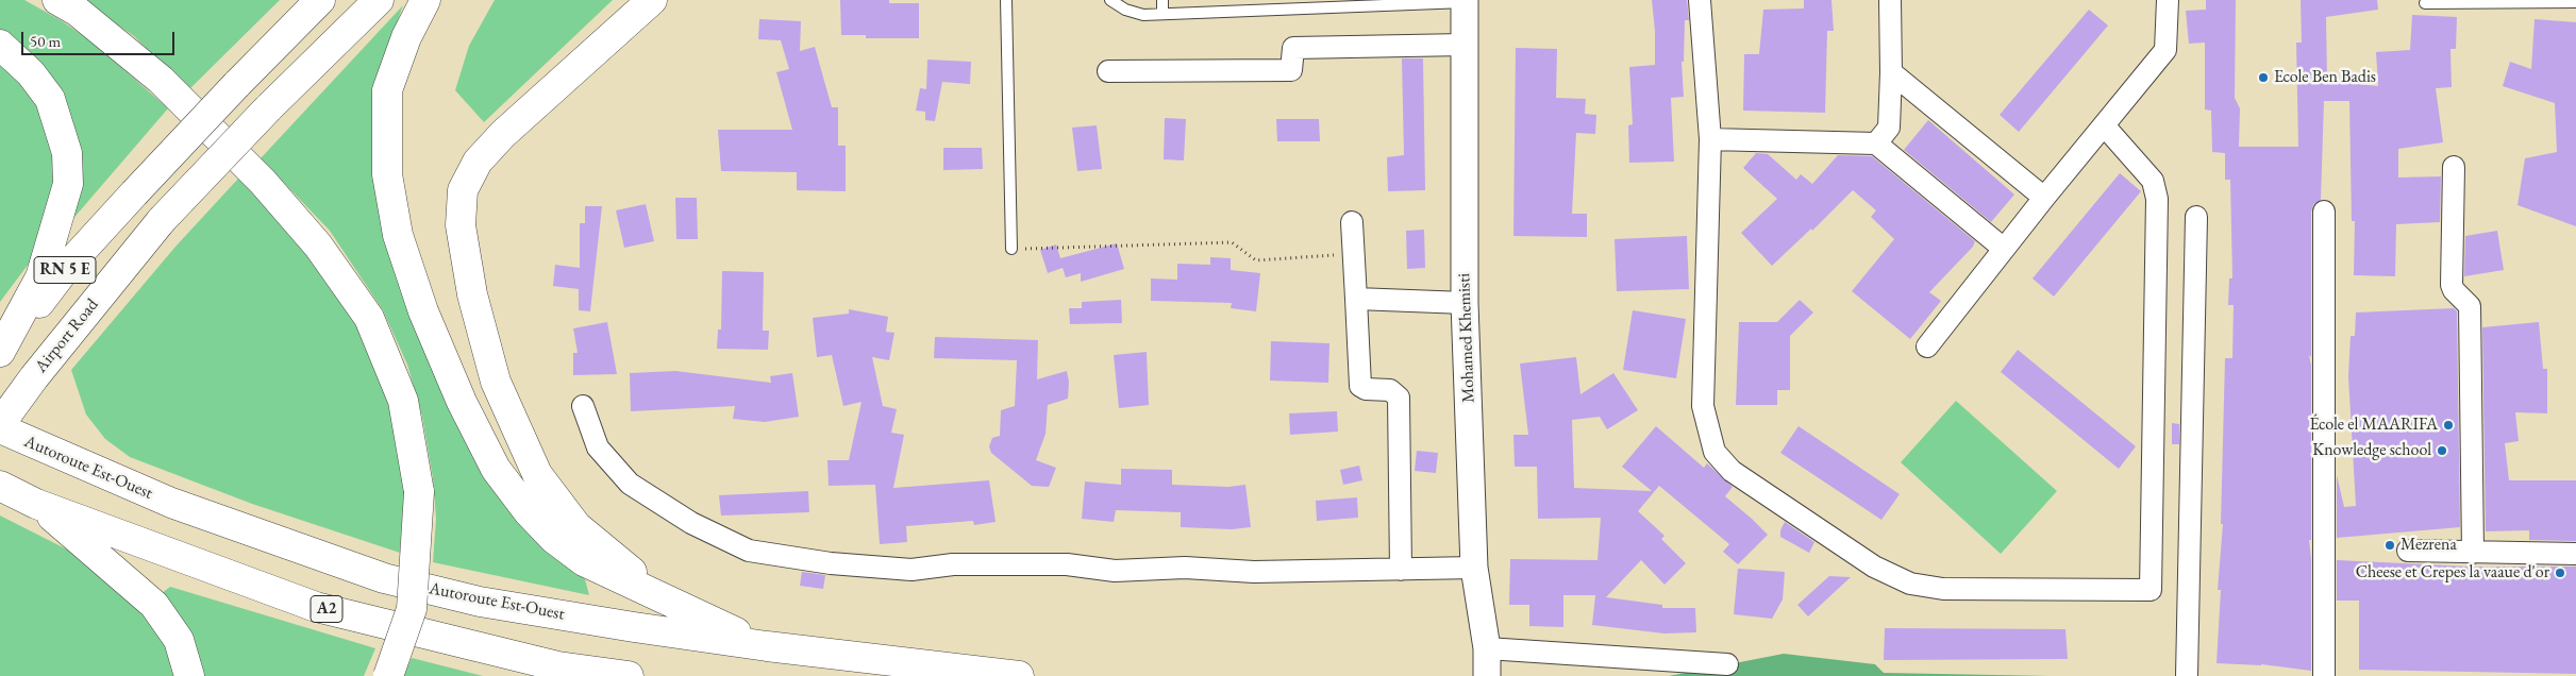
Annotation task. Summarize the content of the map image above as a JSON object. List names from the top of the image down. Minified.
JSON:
{"streets":{"highway":["RN 5 E","Airport Road","Autoroute Est-Ouest","A2"],"street":["Mohamed Khemisti"]},"places":["Ecole Ben Badis","École el MAARIFA","Knowledge school","Mezrena","Cheese et Crepes la vaaue d'or"],"scale_bar":"50 m"}
